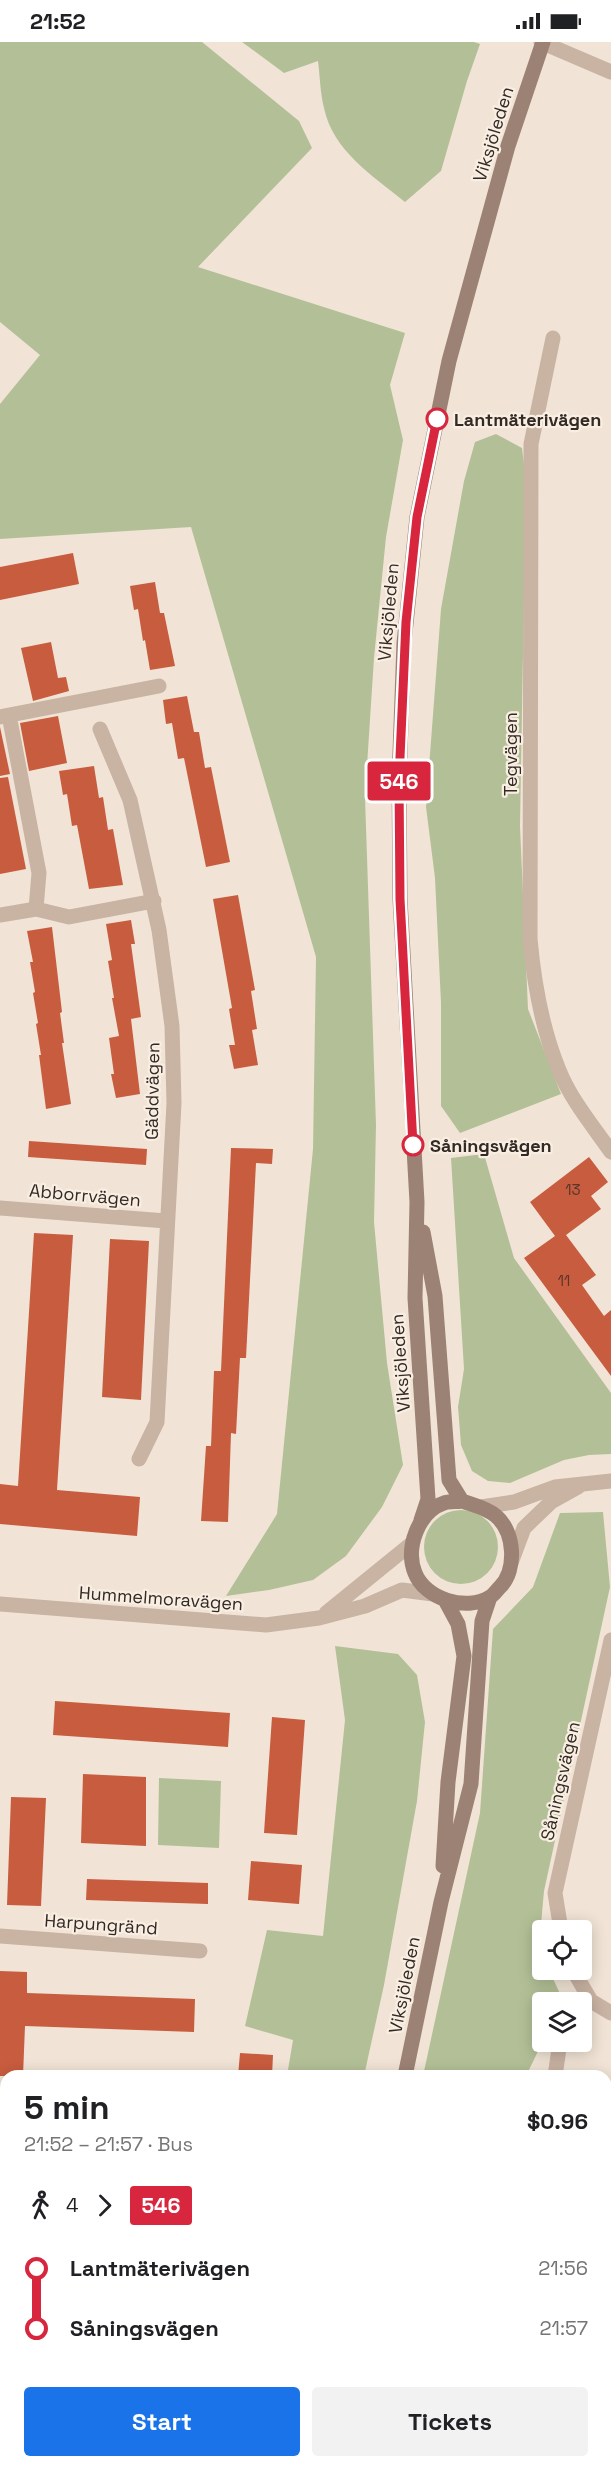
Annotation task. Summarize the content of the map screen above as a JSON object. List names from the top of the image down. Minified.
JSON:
{"streets":{"main road":["Viksjöleden"],"street":["Tegvägen","Gäddvägen","Abborrvägen","Hummelmoravägen","Såningsvägen","Harpungränd"]},"crossings":[["Viksjöleden","Hummelmoravägen"],["Gäddvägen","Abborrvägen"]],"places":["Lantmäterivägen","Såningsvägen"],"lines":["bus line 546"],"house_numbers":["13","11"],"page":{"status":"21:52","on_map":"546","heading":["5 min","21:52 – 21:57 · Bus","$0.96"],"legs":["4","546"],"list":[{"name":"Lantmäterivägen","value":"21:56"},{"name":"Såningsvägen","value":"21:57"}],"buttons":["Start","Tickets"]}}
